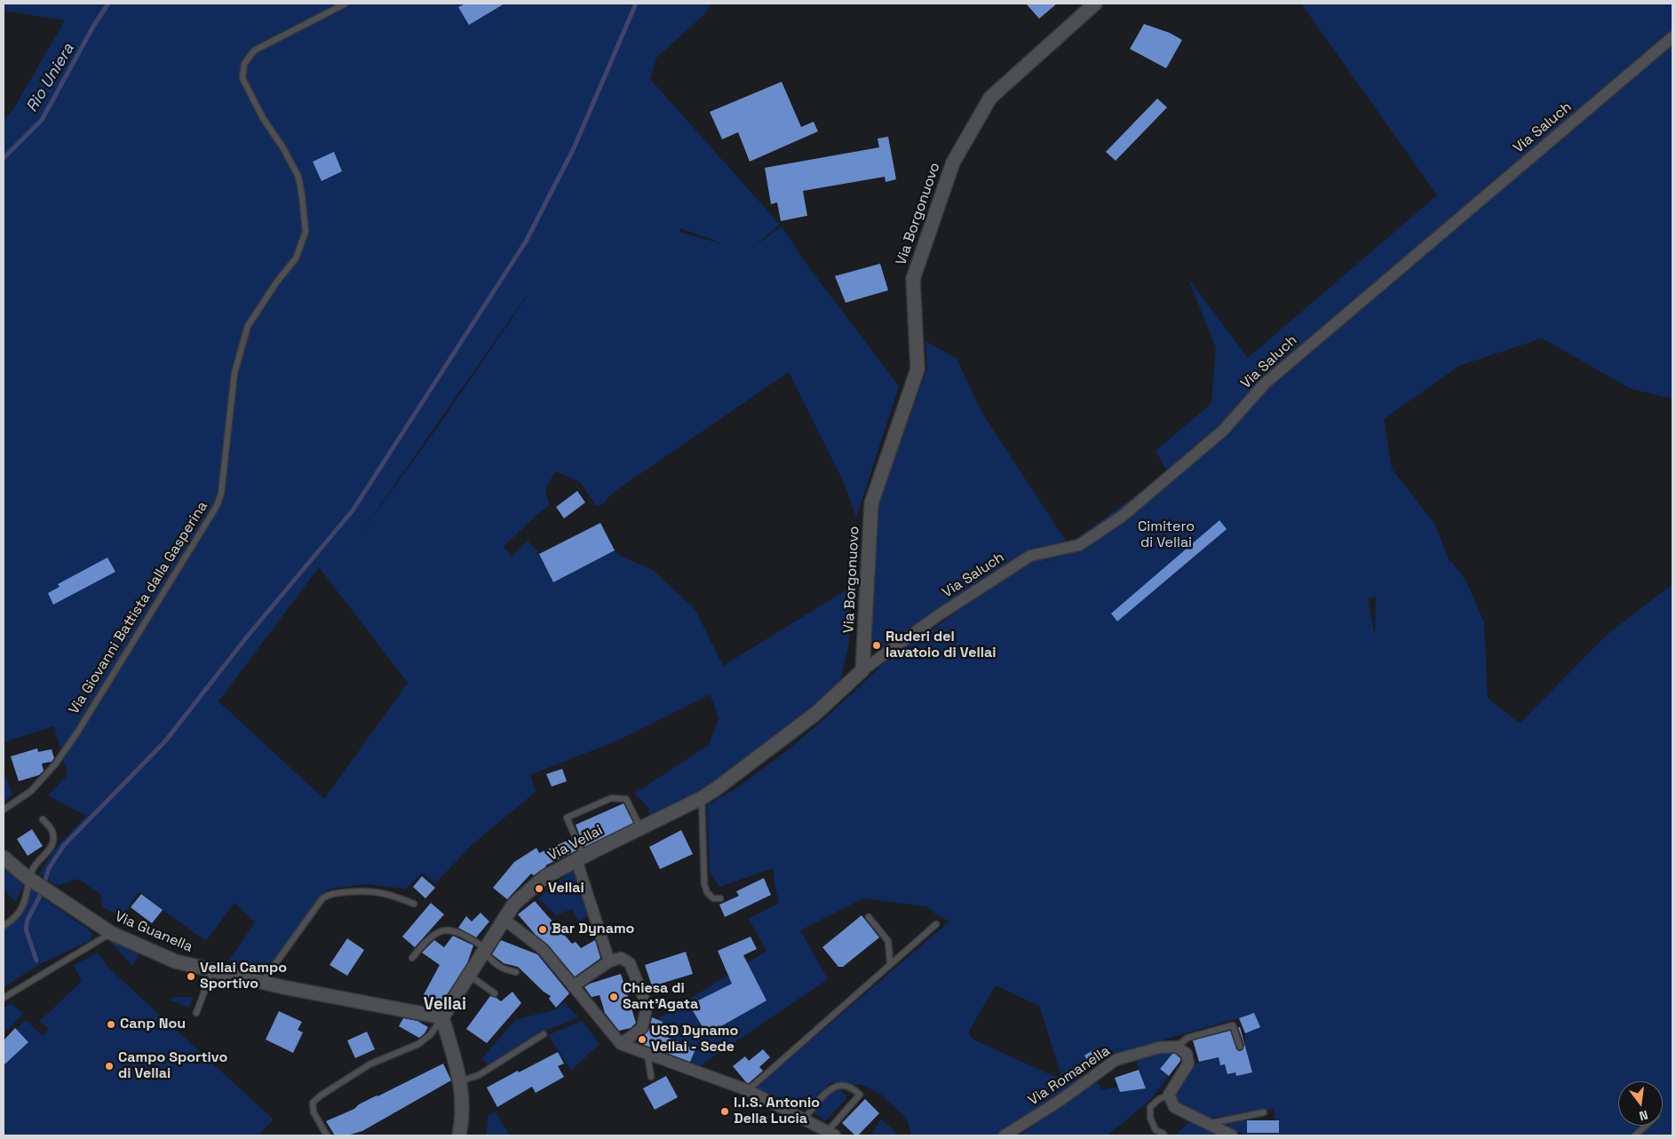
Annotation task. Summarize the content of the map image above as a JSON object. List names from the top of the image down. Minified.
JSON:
{"streets":{"street":["Via Saluch","Via Borgonuovo","Via Vellai","Via Guanella","Via Romanella"],"lane":["Via Giovanni Battista dalla Gasperina"]},"crossings":[["Via Saluch","Via Borgonuovo"],["Via Saluch","Via Vellai"],["Via Borgonuovo","Via Vellai"],["Via Vellai","Via Guanella"]],"districts":["Vellai"],"water":["Rio Uniera"],"parks":["Cimitero di Vellai"],"places":["Ruderi del lavatoio di Vellai","Vellai","Bar Dynamo","Vellai Campo Sportivo","Chiesa di Sant'Agata","Canp Nou","USD Dynamo Vellai - Sede","Campo Sportivo di Vellai","I.I.S. Antonio Della Lucia"],"north":"bottom"}
